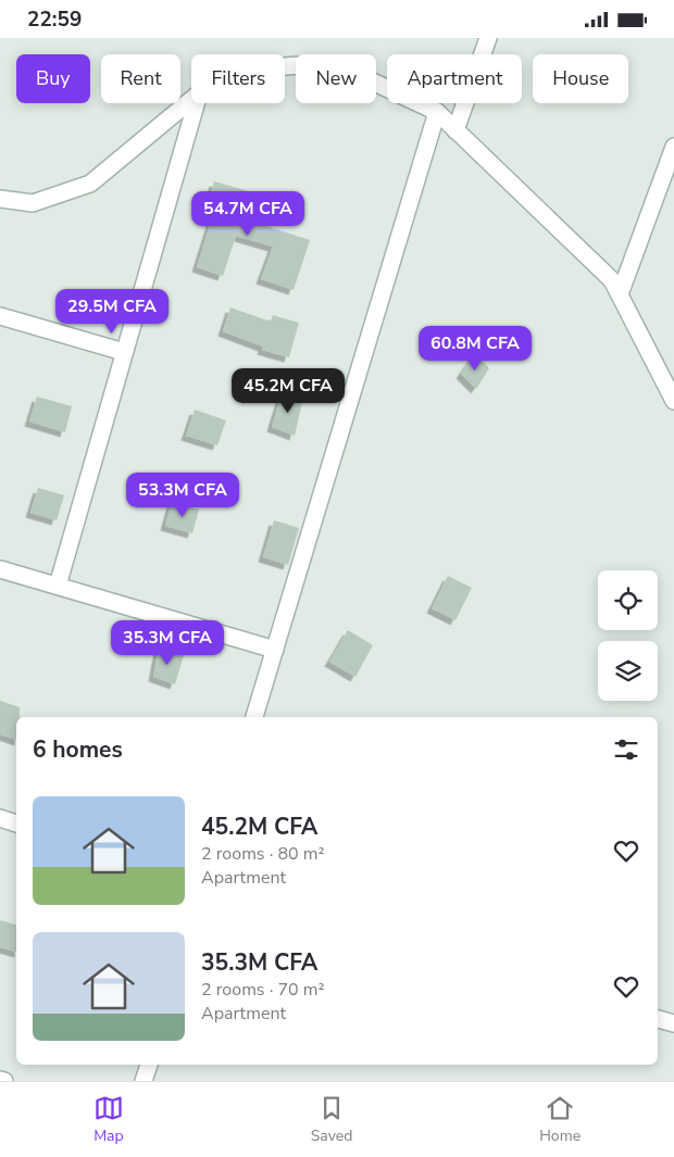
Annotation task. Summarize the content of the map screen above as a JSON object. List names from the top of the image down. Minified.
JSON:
{"page":{"status":"22:59","chip":["Buy","Rent","Filters","New","Apartment","House"],"price":["54.7M CFA","29.5M CFA","60.8M CFA","45.2M CFA","53.3M CFA","35.3M CFA"],"heading":"6 homes","list":[{"name":"45.2M CFA","note":"2 rooms · 80 m² · Apartment"},{"name":"35.3M CFA","note":"2 rooms · 70 m² · Apartment"}],"tabs":["Map","Saved","Home"]}}
